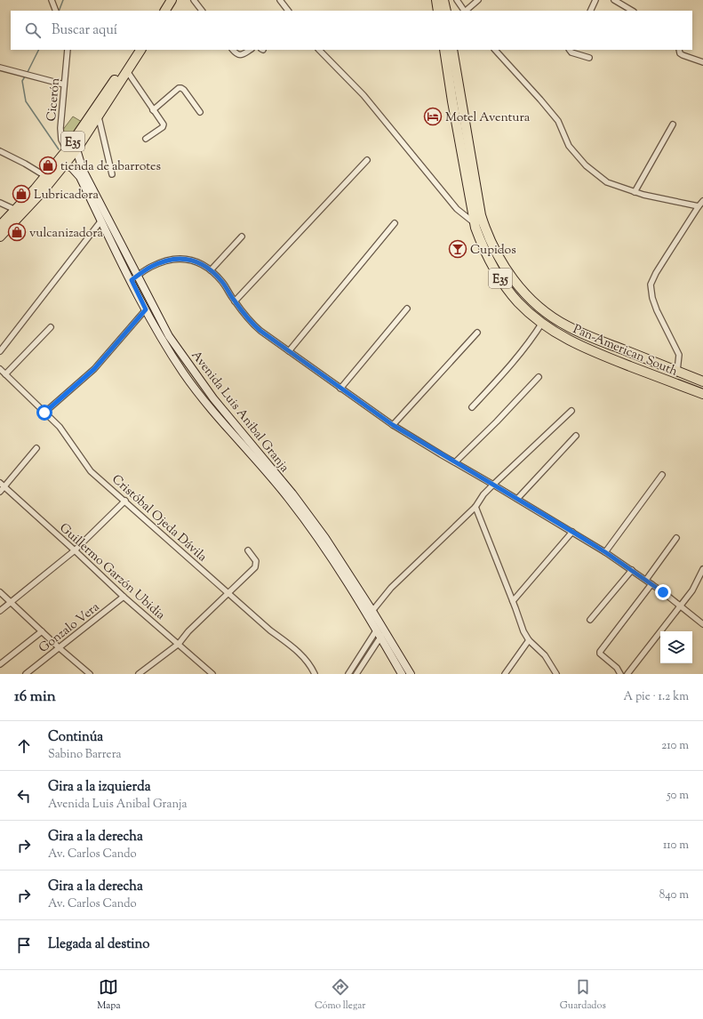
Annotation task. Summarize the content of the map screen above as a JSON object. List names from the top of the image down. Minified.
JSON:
{"streets":{"highway":["E35","Pan-American South"],"main road":["Avenida Luis Anibal Granja"],"street":["Cicerón","Cristóbal Ojeda Dávila","Guillermo Garzón Ubidia","Gonzalo Vera"]},"crossings":[["Cicerón","E35"],["E35","Avenida Luis Anibal Granja"],["Guillermo Garzón Ubidia","Gonzalo Vera"]],"places":{"hotel":["Motel Aventura"],"shop":["tienda de abarrotes","Lubricadora","vulcanizadora"],"bar":["Cupidos"]},"page":{"search":"Buscar aquí","heading":["16 min","A pie · 1.2 km"],"list":[["Continúa","Sabino Barrera","210 m"],["Gira a la izquierda","Avenida Luis Anibal Granja","50 m"],["Gira a la derecha","Av. Carlos Cando","110 m"],["Gira a la derecha","Av. Carlos Cando","840 m"],"Llegada al destino"],"nav":["Mapa","Cómo llegar","Guardados"]}}
